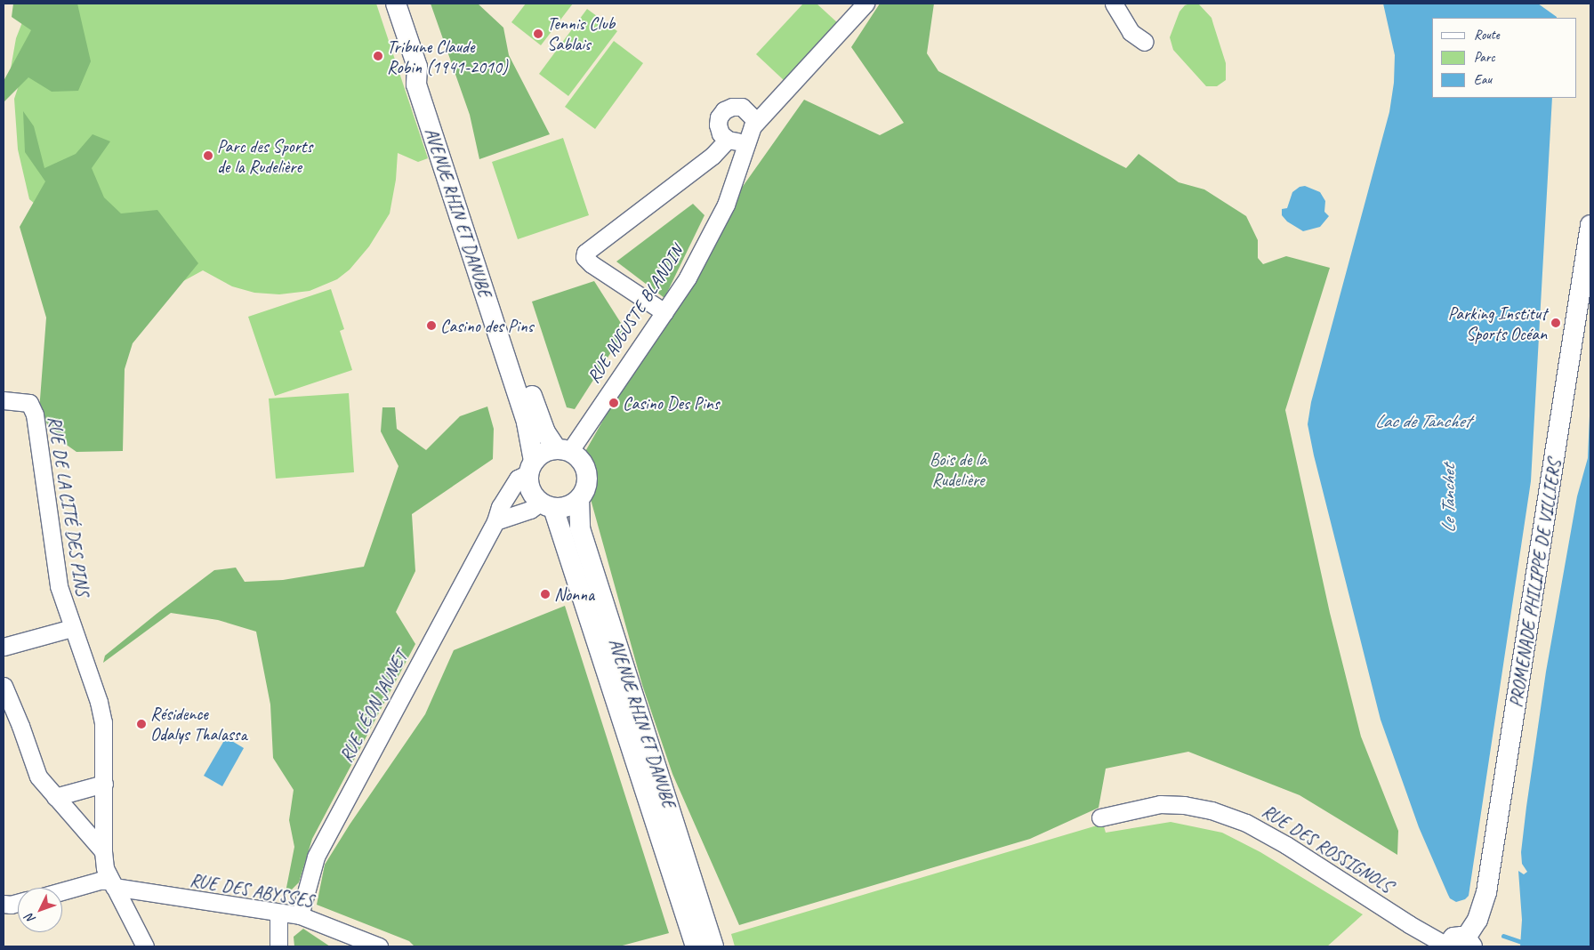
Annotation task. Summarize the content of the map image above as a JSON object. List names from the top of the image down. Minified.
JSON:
{"streets":{"street":["AVENUE RHIN ET DANUBE","RUE AUGUSTE BLANDIN","RUE DE LA CITÉ DES PINS","PROMENADE PHILIPPE DE VILLIERS","RUE LÉON JAUNET","RUE DES ROSSIGNOLS","RUE DES ABYSSES"]},"crossings":[["AVENUE RHIN ET DANUBE","RUE AUGUSTE BLANDIN"],["AVENUE RHIN ET DANUBE","RUE LÉON JAUNET"],["RUE AUGUSTE BLANDIN","RUE LÉON JAUNET"],["RUE DE LA CITÉ DES PINS","RUE DES ABYSSES"],["RUE LÉON JAUNET","RUE DES ABYSSES"]],"water":["Lac de Tanchet","Le Tanchet"],"parks":["Bois de la Rudelière"],"places":["Tennis Club Sablais","Tribune Claude Robin (1941-2010)","Parc des Sports de la Rudelière","Parking Institut Sports Océan","Casino des Pins","Casino Des Pins","Nonna","Résidence Odalys Thalassa"],"legend":["Route","Parc","Eau"],"north":"bottom left"}
